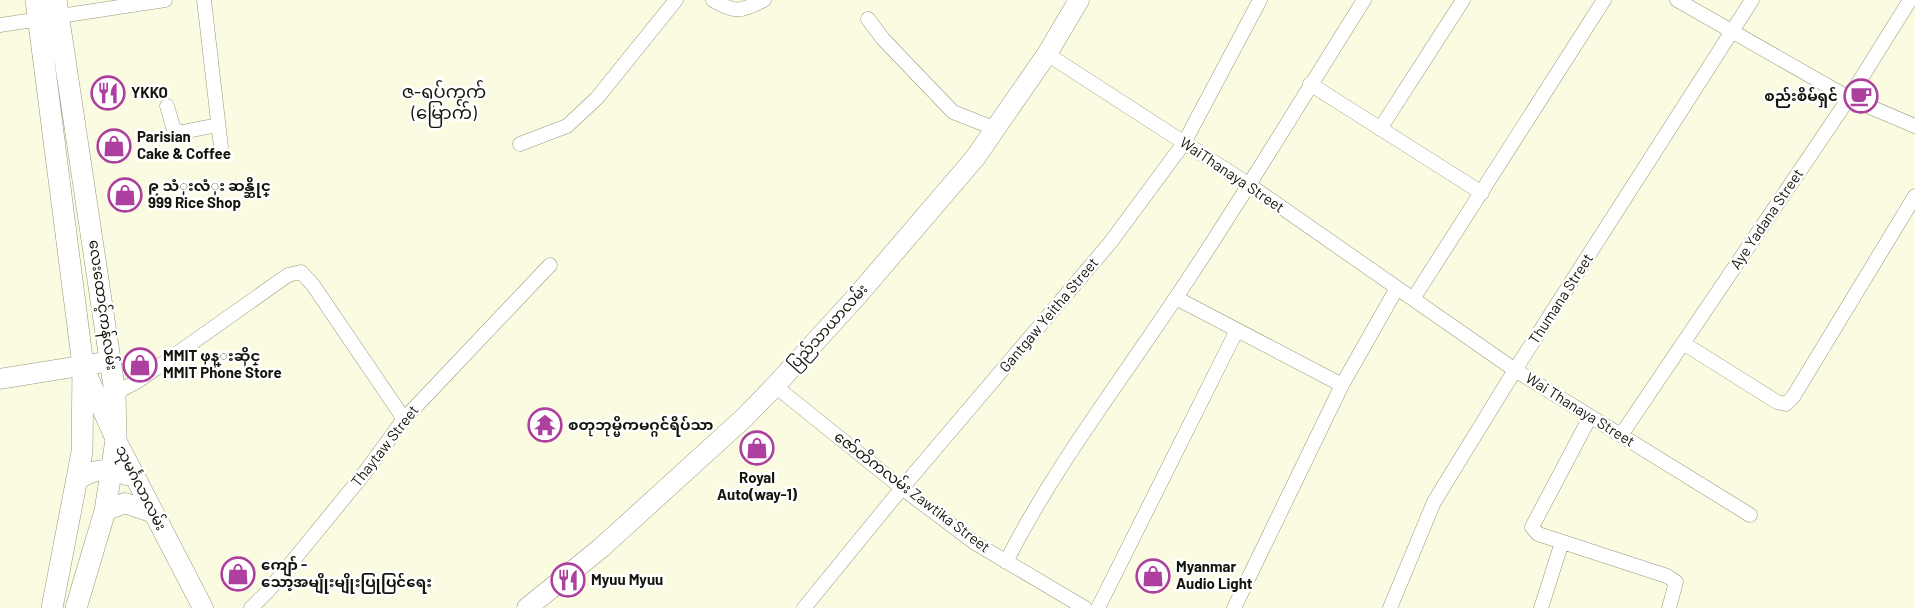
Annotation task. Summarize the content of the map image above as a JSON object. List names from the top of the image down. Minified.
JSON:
{"streets":{"main road":["လေးထောင့်ကန်လမ်း"],"street":["WaiThanaya Street","Aye Yadana Street","Thumana Street","Gantgaw Yeitha Street","ပြည်သာယာလမ်း","Wai Thanaya Street","Thaytaw Street","သုမင်္ဂလာလမ်း","ဇော်တိကလမ်း Zawtika Street"]},"crossings":[["WaiThanaya Street","Gantgaw Yeitha Street"],["WaiThanaya Street","ပြည်သာယာလမ်း"],["WaiThanaya Street","Wai Thanaya Street"],["Aye Yadana Street","Wai Thanaya Street"],["Thumana Street","Wai Thanaya Street"],["လေးထောင့်ကန်လမ်း","သုမင်္ဂလာလမ်း"],["Gantgaw Yeitha Street","ဇော်တိကလမ်း Zawtika Street"],["ပြည်သာယာလမ်း","ဇော်တိကလမ်း Zawtika Street"]],"districts":["ဇ-ရပ်ကွက် (မြောက်)"],"places":{"restaurant":["YKKO","Myuu Myuu"],"cafe":["စည်းစိမ်ရှင်"],"shop":["Parisian Cake & Coffee","၉ သံုးလံုး ဆန္ဆိုင္ 999 Rice Shop","MMIT ဖုန္းဆိုင္ MMIT Phone Store","Royal Auto(way-1)","ကျော် - သော့အမျိုးမျိုးပြုပြင်ရေး","Myanmar Audio Light"],"temple":["စတုဘုမ္မိကမဂ္ဂင်ရိပ်သာ"]}}
